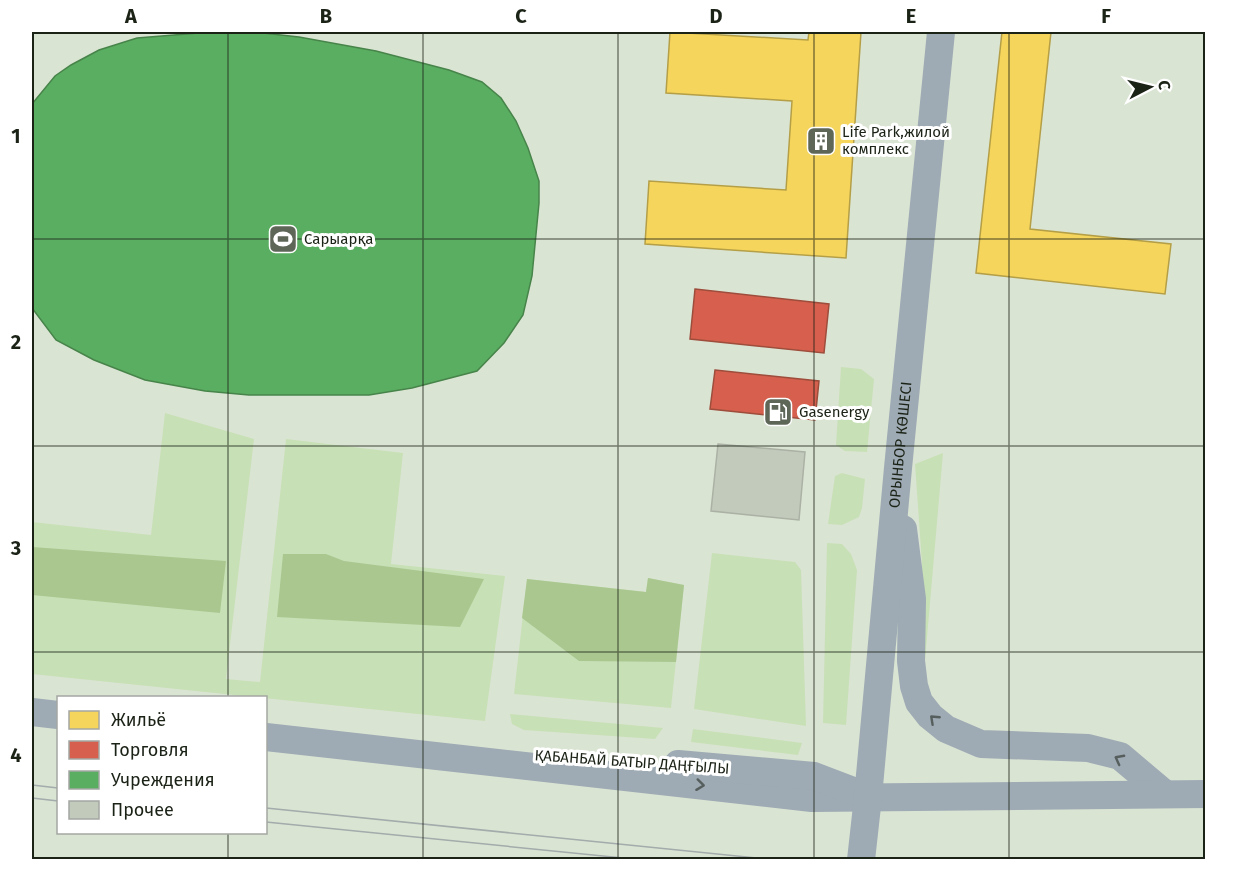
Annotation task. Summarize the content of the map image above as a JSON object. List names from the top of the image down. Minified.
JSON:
{"streets":{"main road":["ОРЫНБОР КӨШЕСІ","ҚАБАНБАЙ БАТЫР ДАҢҒЫЛЫ"]},"crossings":[["ОРЫНБОР КӨШЕСІ","ҚАБАНБАЙ БАТЫР ДАҢҒЫЛЫ"]],"places":{"building":["Life Park,жилой комплекс"],"sports":["Сарыарқа"],"fuel station":["Gasenergy"]},"legend":["Жильё","Торговля","Учреждения","Прочее"],"north":"right","grid":{"columns":["A","B","C","D","E","F"],"rows":["1","2","3","4"]}}
